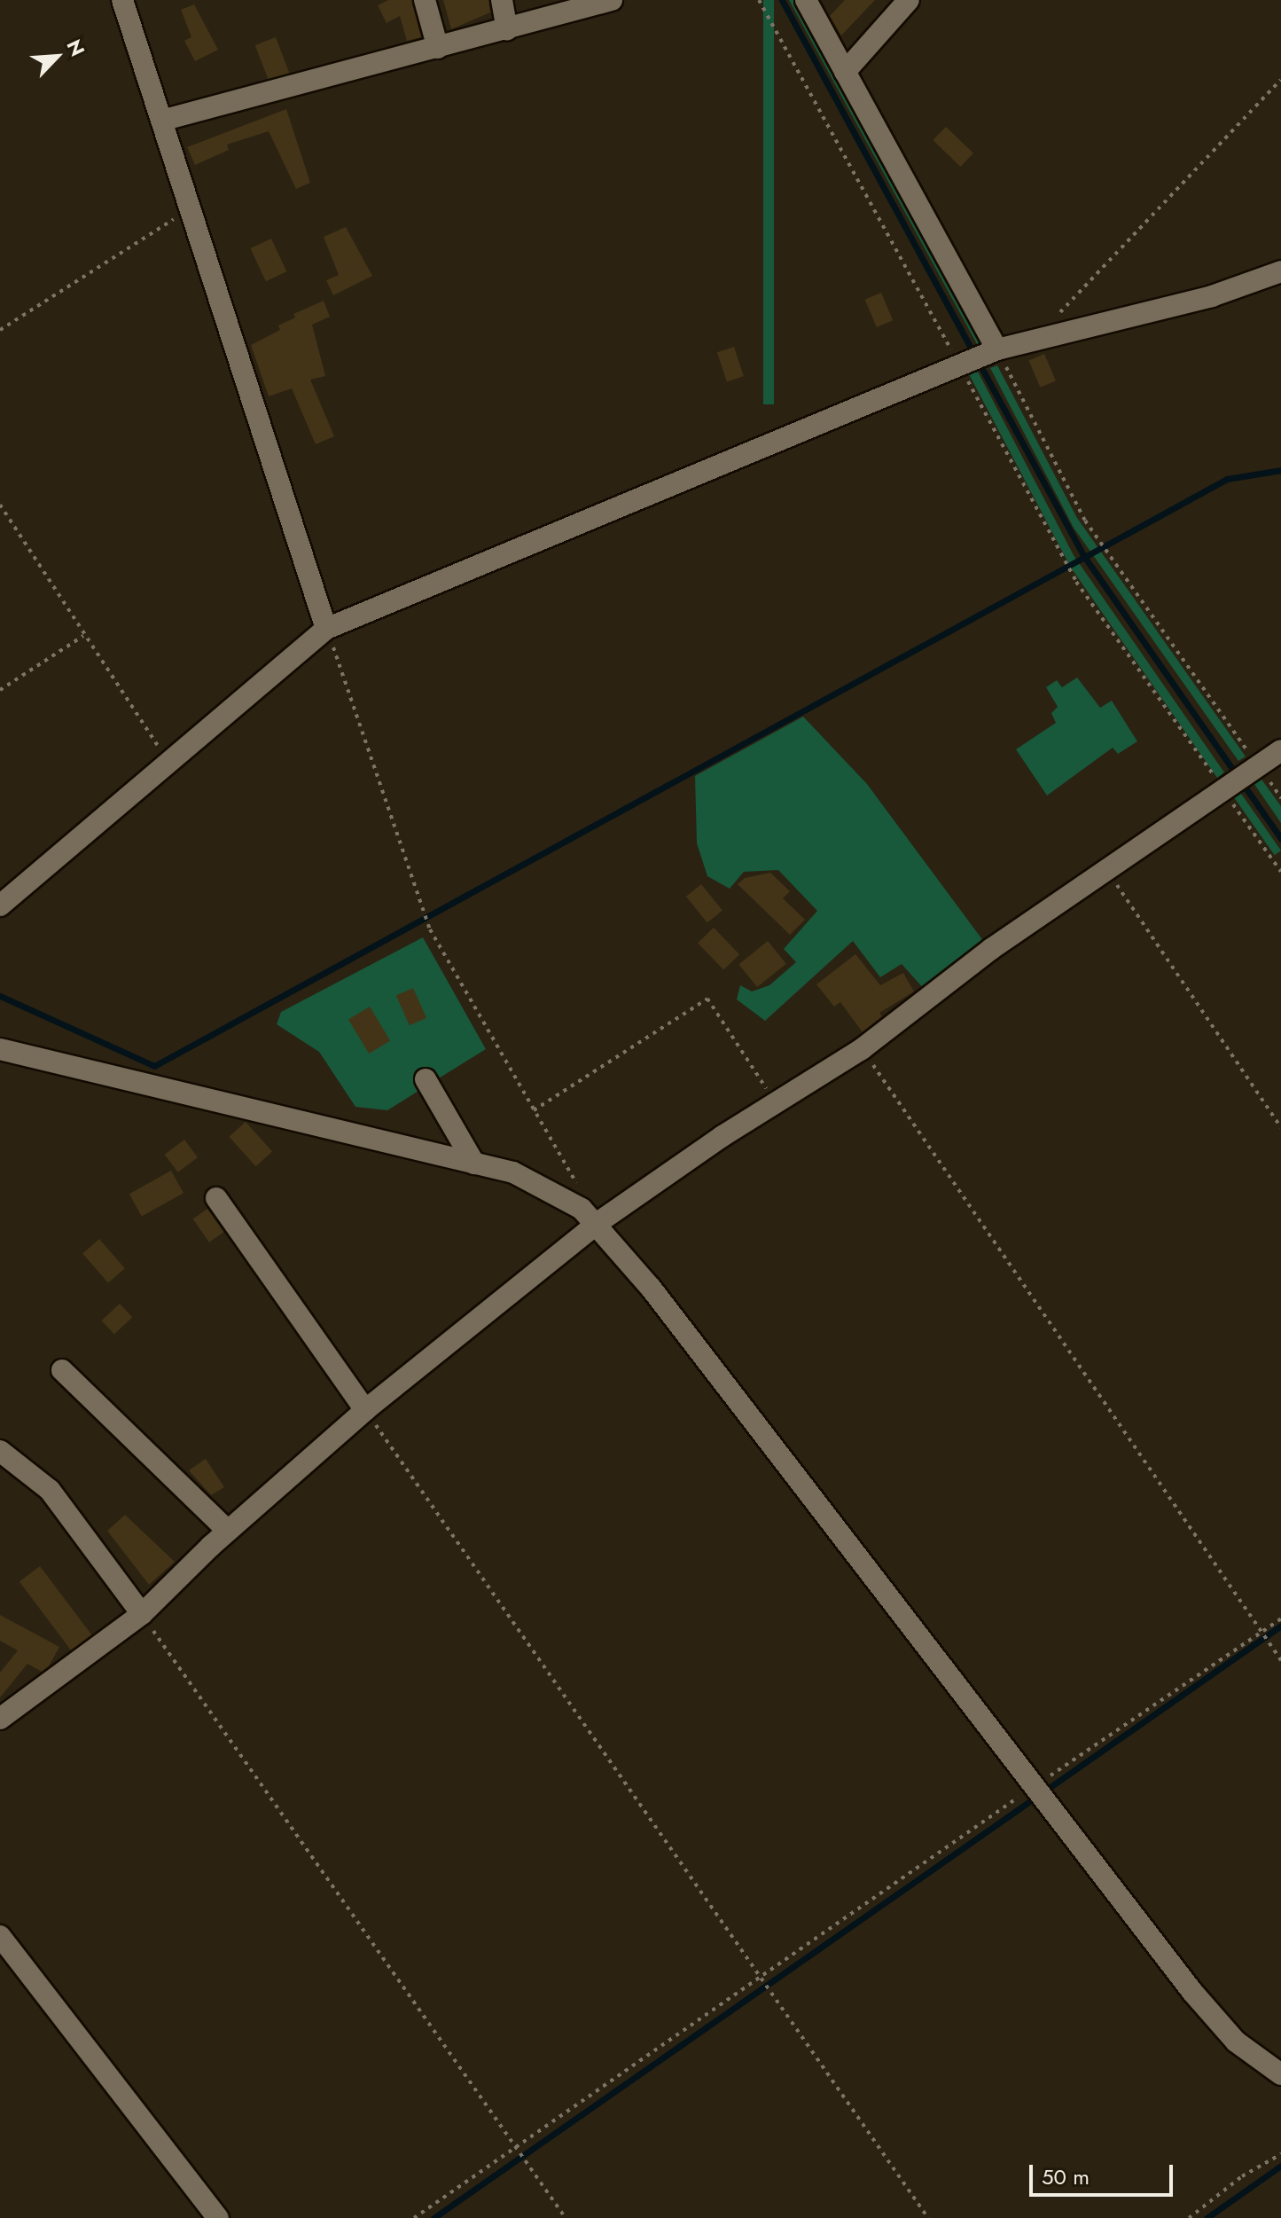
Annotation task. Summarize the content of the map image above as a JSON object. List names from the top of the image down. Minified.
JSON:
{"scale_bar":"50 m","north":"top right"}
